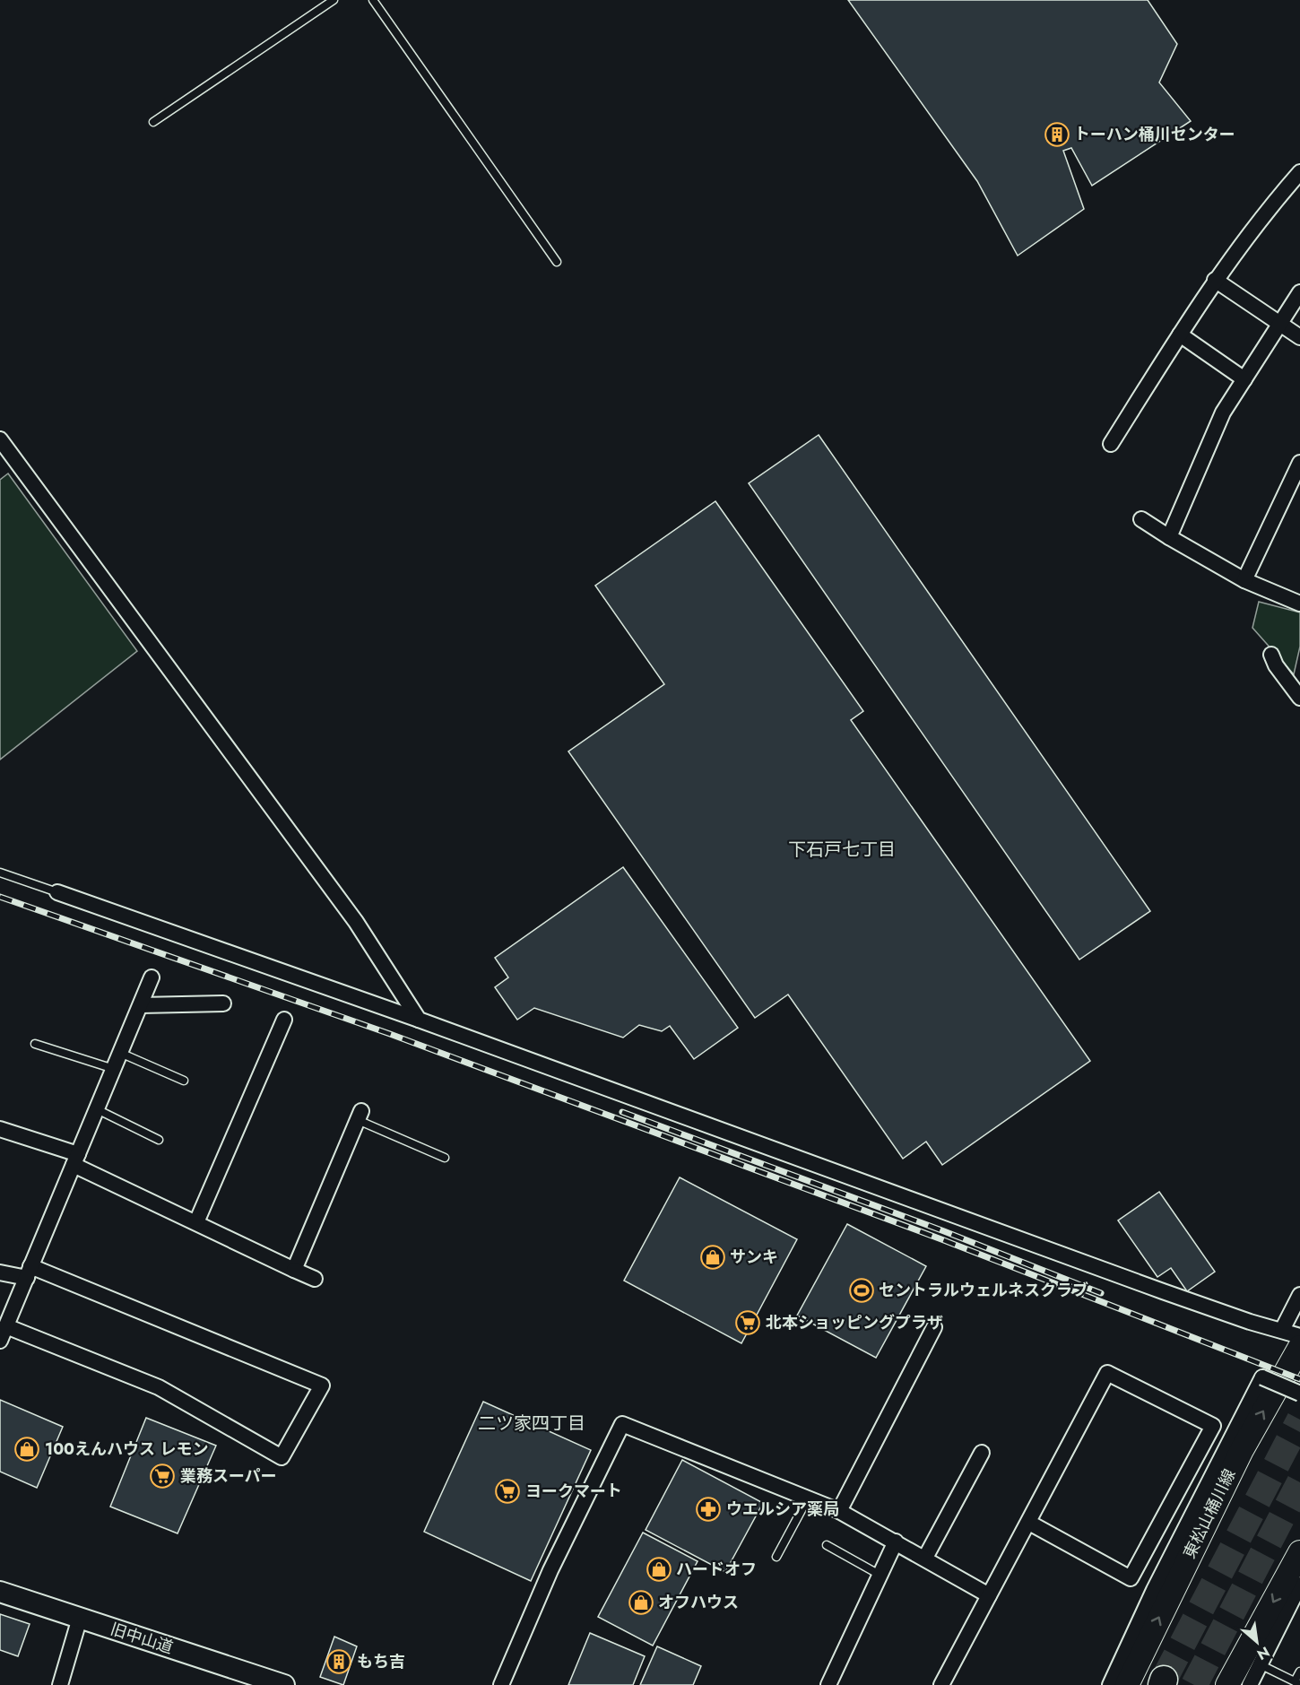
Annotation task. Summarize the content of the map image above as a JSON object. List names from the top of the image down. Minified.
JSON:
{"streets":{"main road":["東松山桶川線","旧中山道"]},"districts":["下石戸七丁目","二ツ家四丁目"],"places":{"building":["トーハン桶川センター","もち吉"],"shop":["サンキ","100えんハウス レモン","ハードオフ","オフハウス"],"sports":["セントラルウェルネスクラブ"],"supermarket":["北本ショッピングプラザ","業務スーパー","ヨークマート"],"pharmacy":["ウエルシア薬局"]},"north":"bottom right"}
